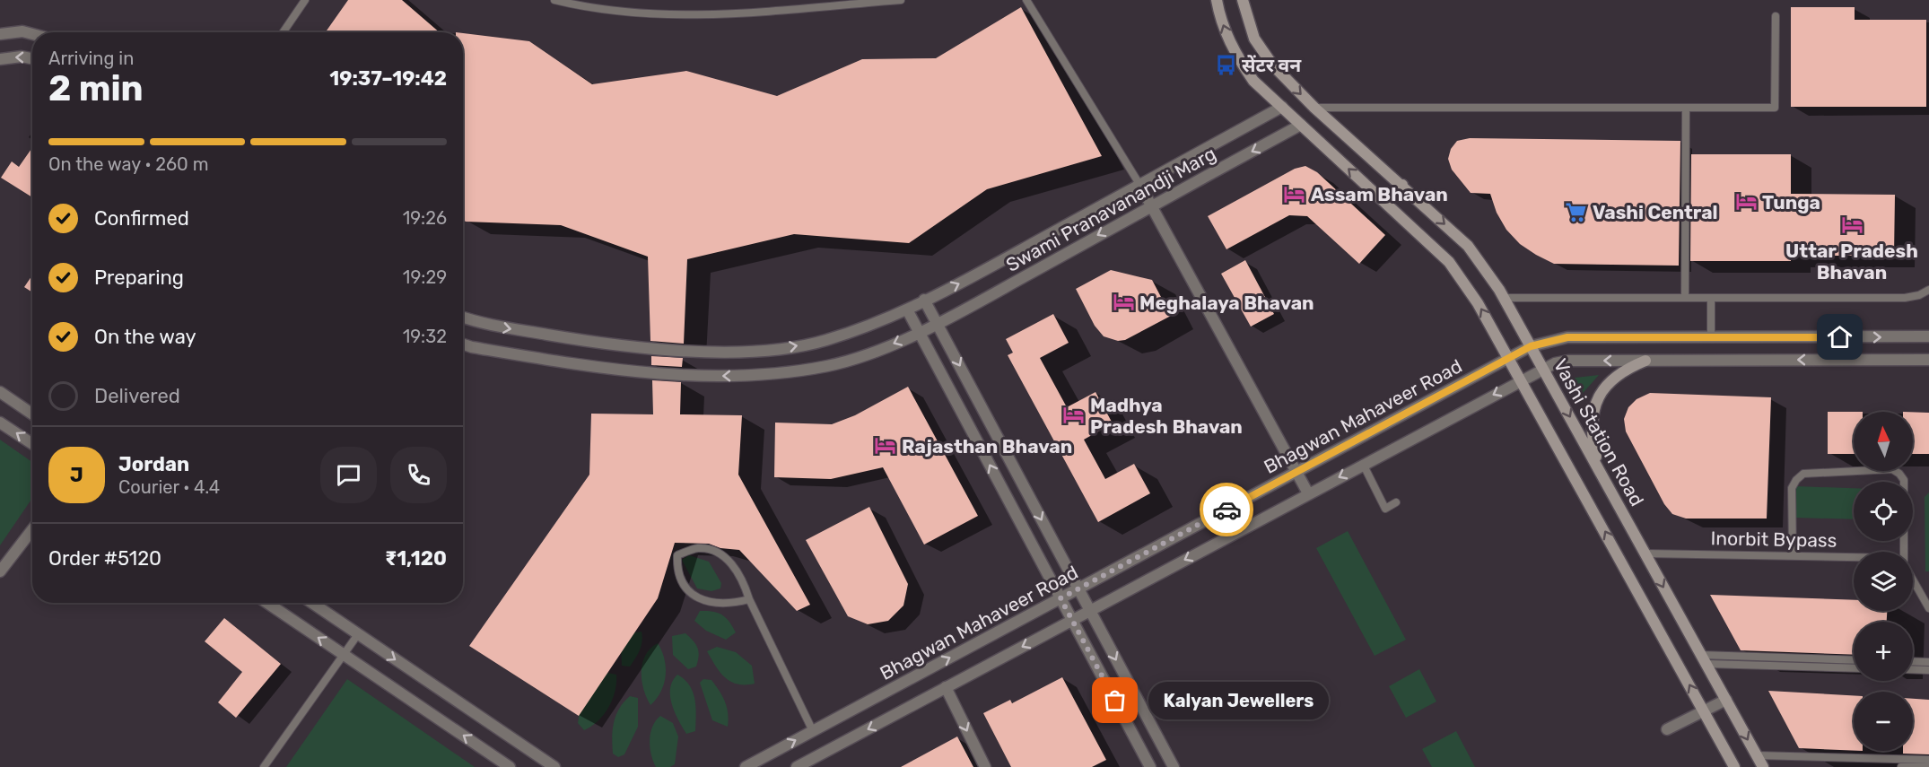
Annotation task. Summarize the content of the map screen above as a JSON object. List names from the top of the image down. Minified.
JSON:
{"streets":{"main road":["Vashi Station Road"],"street":["Swami Pranavanandji Marg","Bhagwan Mahaveer Road"],"lane":["Inorbit Bypass"]},"crossings":[["Bhagwan Mahaveer Road","Vashi Station Road"],["Vashi Station Road","Inorbit Bypass"]],"places":{"bus stop":["सेंटर वन"],"hotel":["Assam Bhavan","Tunga","Uttar Pradesh Bhavan","Meghalaya Bhavan","Madhya Pradesh Bhavan","Rajasthan Bhavan"],"supermarket":["Vashi Central"],"other":["Kalyan Jewellers"]},"north":"top","page":{"heading":["2 min","Arriving in","19:37–19:42"],"panel":["Jordan","Courier · 4.4","Order #5120","₹1,120"],"bar":"On the way · 260 m","list":[["Confirmed","19:26"],["Preparing","19:29"],["On the way","19:32"],"Delivered"],"map_buttons":["+","−"],"round":"J","bubble":"Kalyan Jewellers"}}
